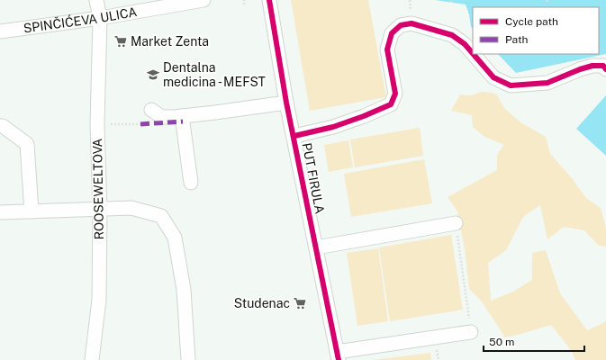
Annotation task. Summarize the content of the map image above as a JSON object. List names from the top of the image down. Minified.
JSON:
{"streets":{"street":["SPINČIĆEVA ULICA","PUT FIRULA","ROOSEWELTOVA"]},"crossings":[["SPINČIĆEVA ULICA","ROOSEWELTOVA"]],"places":{"supermarket":["Market Zenta","Studenac"],"school or university":["Dentalna medicina - MEFST"]},"legend":["Cycle path","Path"],"scale_bar":"50 m"}
